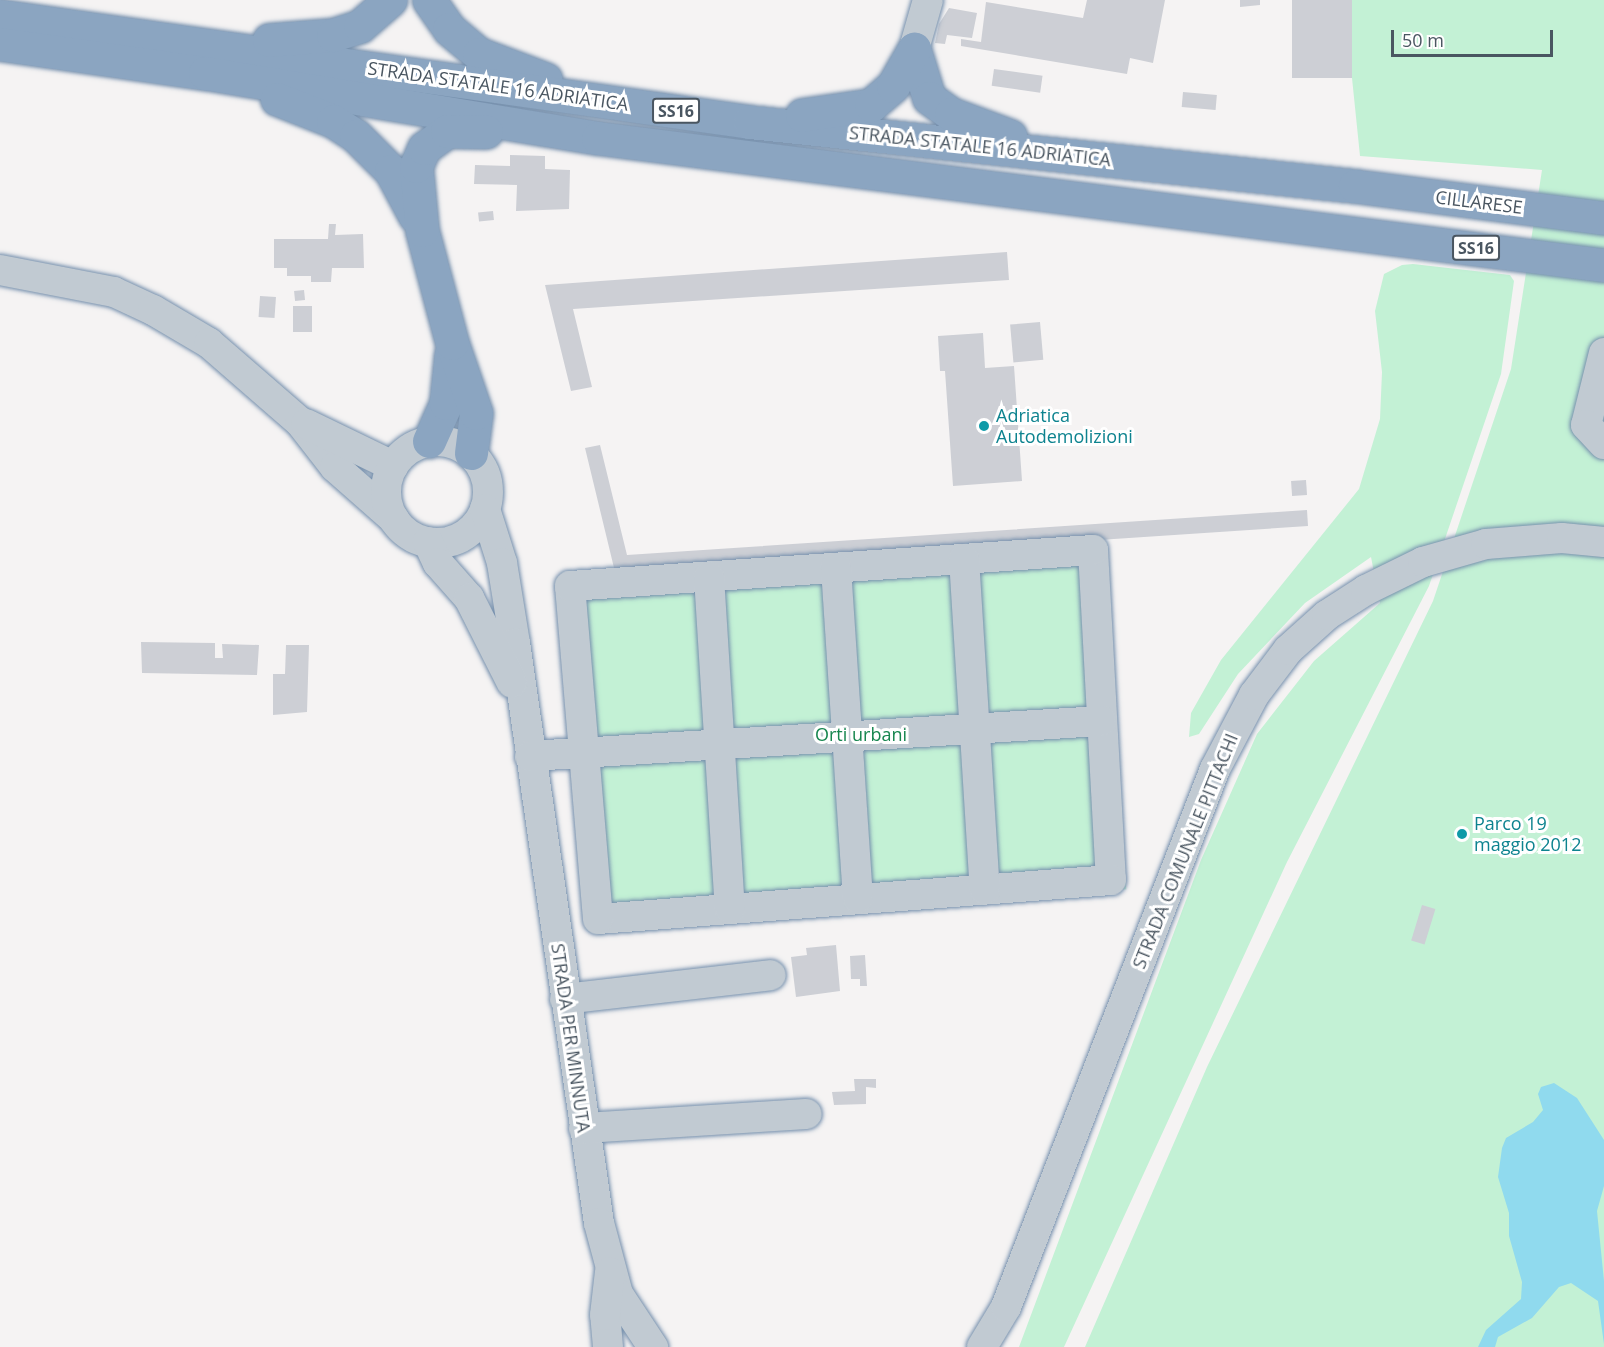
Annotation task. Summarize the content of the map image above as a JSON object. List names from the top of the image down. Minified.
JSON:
{"streets":{"highway":["STRADA STATALE 16 ADRIATICA","SS16","CILLARESE"],"street":["STRADA COMUNALE PITTACHI","STRADA PER MINNUTA"]},"crossings":[["STRADA STATALE 16 ADRIATICA","CILLARESE"]],"parks":["Orti urbani"],"places":["Adriatica Autodemolizioni","Parco 19 maggio 2012"],"scale_bar":"50 m"}
